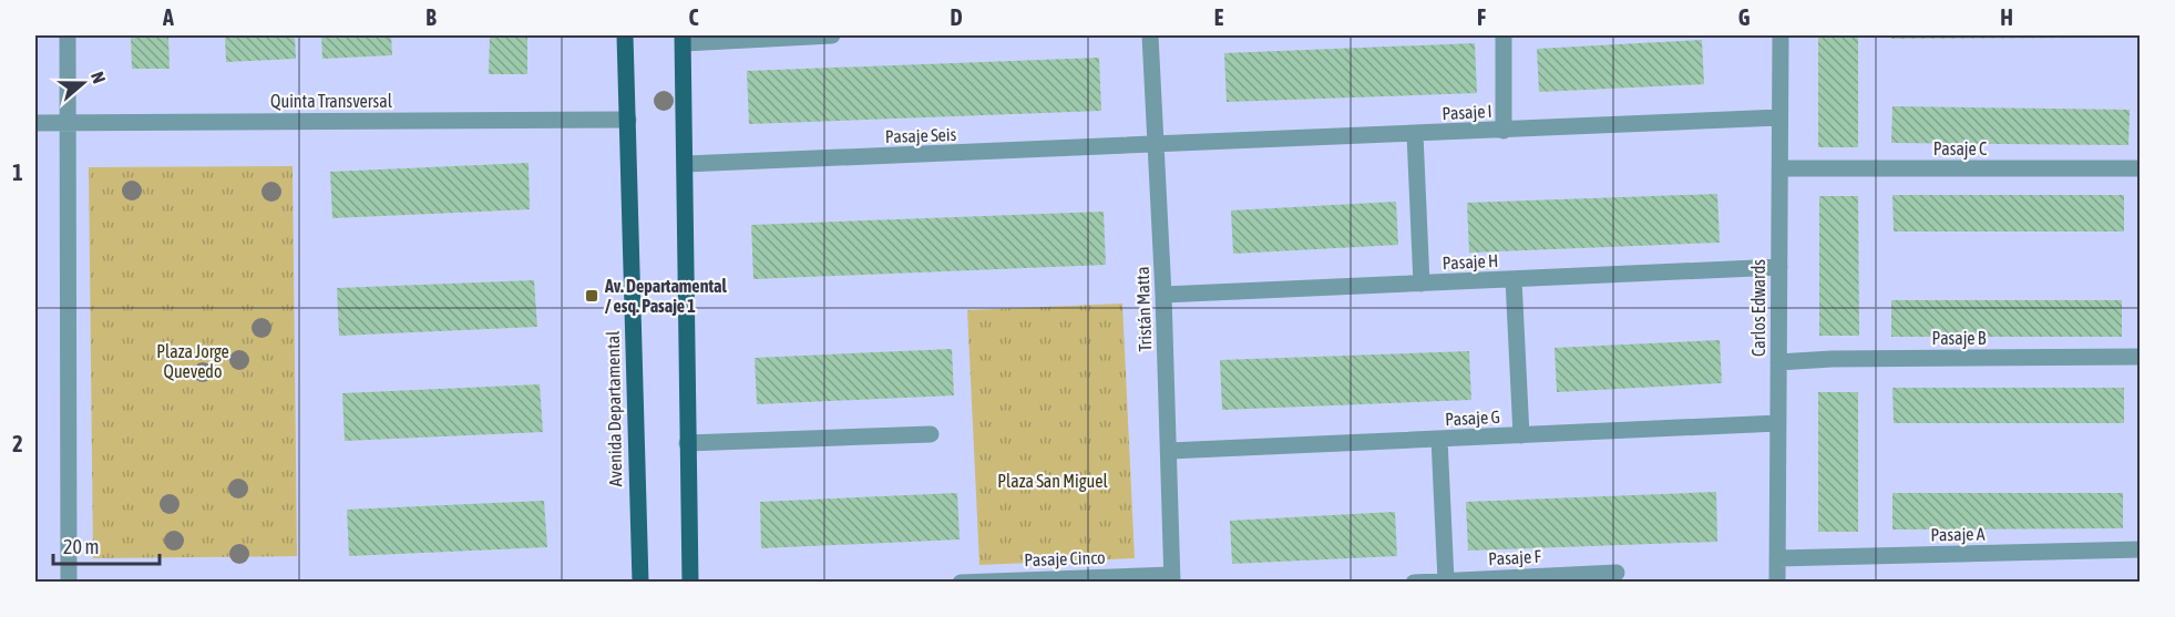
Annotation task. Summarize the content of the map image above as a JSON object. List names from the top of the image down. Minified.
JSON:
{"streets":{"main road":["Avenida Departamental"],"street":["Quinta Transversal","Pasaje I","Pasaje Seis","Pasaje C","Pasaje H","Carlos Edwards","Tristán Matta","Pasaje B","Pasaje G","Pasaje A","Pasaje F","Pasaje Cinco"]},"crossings":[["Quinta Transversal","Avenida Departamental"],["Pasaje I","Pasaje Seis"],["Pasaje I","Carlos Edwards"],["Pasaje I","Tristán Matta"],["Pasaje Seis","Tristán Matta"],["Pasaje C","Carlos Edwards"],["Pasaje H","Carlos Edwards"],["Pasaje H","Tristán Matta"],["Carlos Edwards","Pasaje B"],["Carlos Edwards","Pasaje G"],["Carlos Edwards","Pasaje A"],["Tristán Matta","Pasaje G"],["Tristán Matta","Pasaje Cinco"]],"parks":["Plaza Jorge Quevedo","Plaza San Miguel"],"places":{"transit":["Av. Departamental / esq. Pasaje 1"]},"scale_bar":"20 m","north":"right","grid":{"columns":["A","B","C","D","E","F","G","H"],"rows":["1","2"]}}
